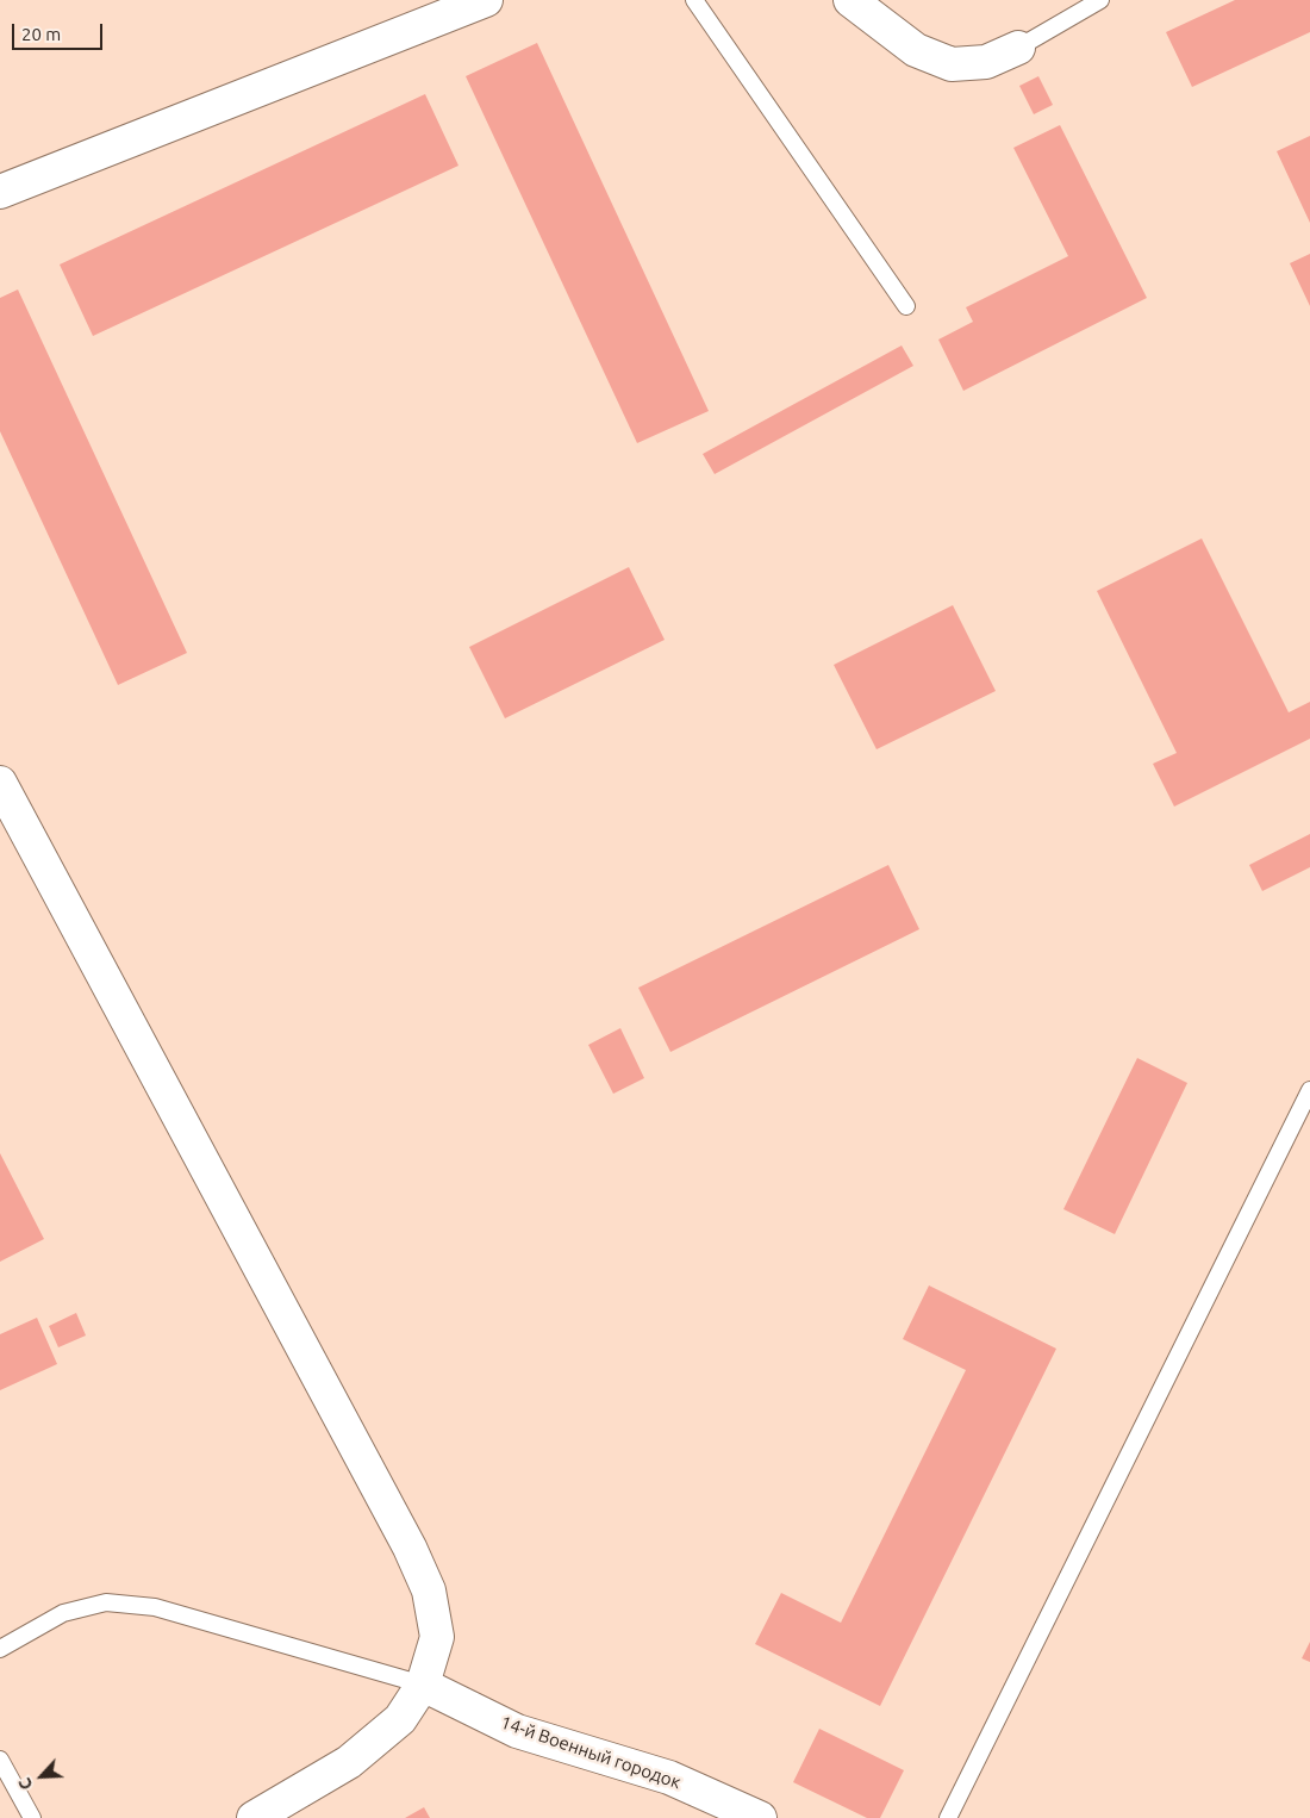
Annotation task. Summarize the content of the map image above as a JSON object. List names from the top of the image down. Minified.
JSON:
{"streets":{"street":["14-й Военный городок"]},"scale_bar":"20 m","north":"bottom left"}
